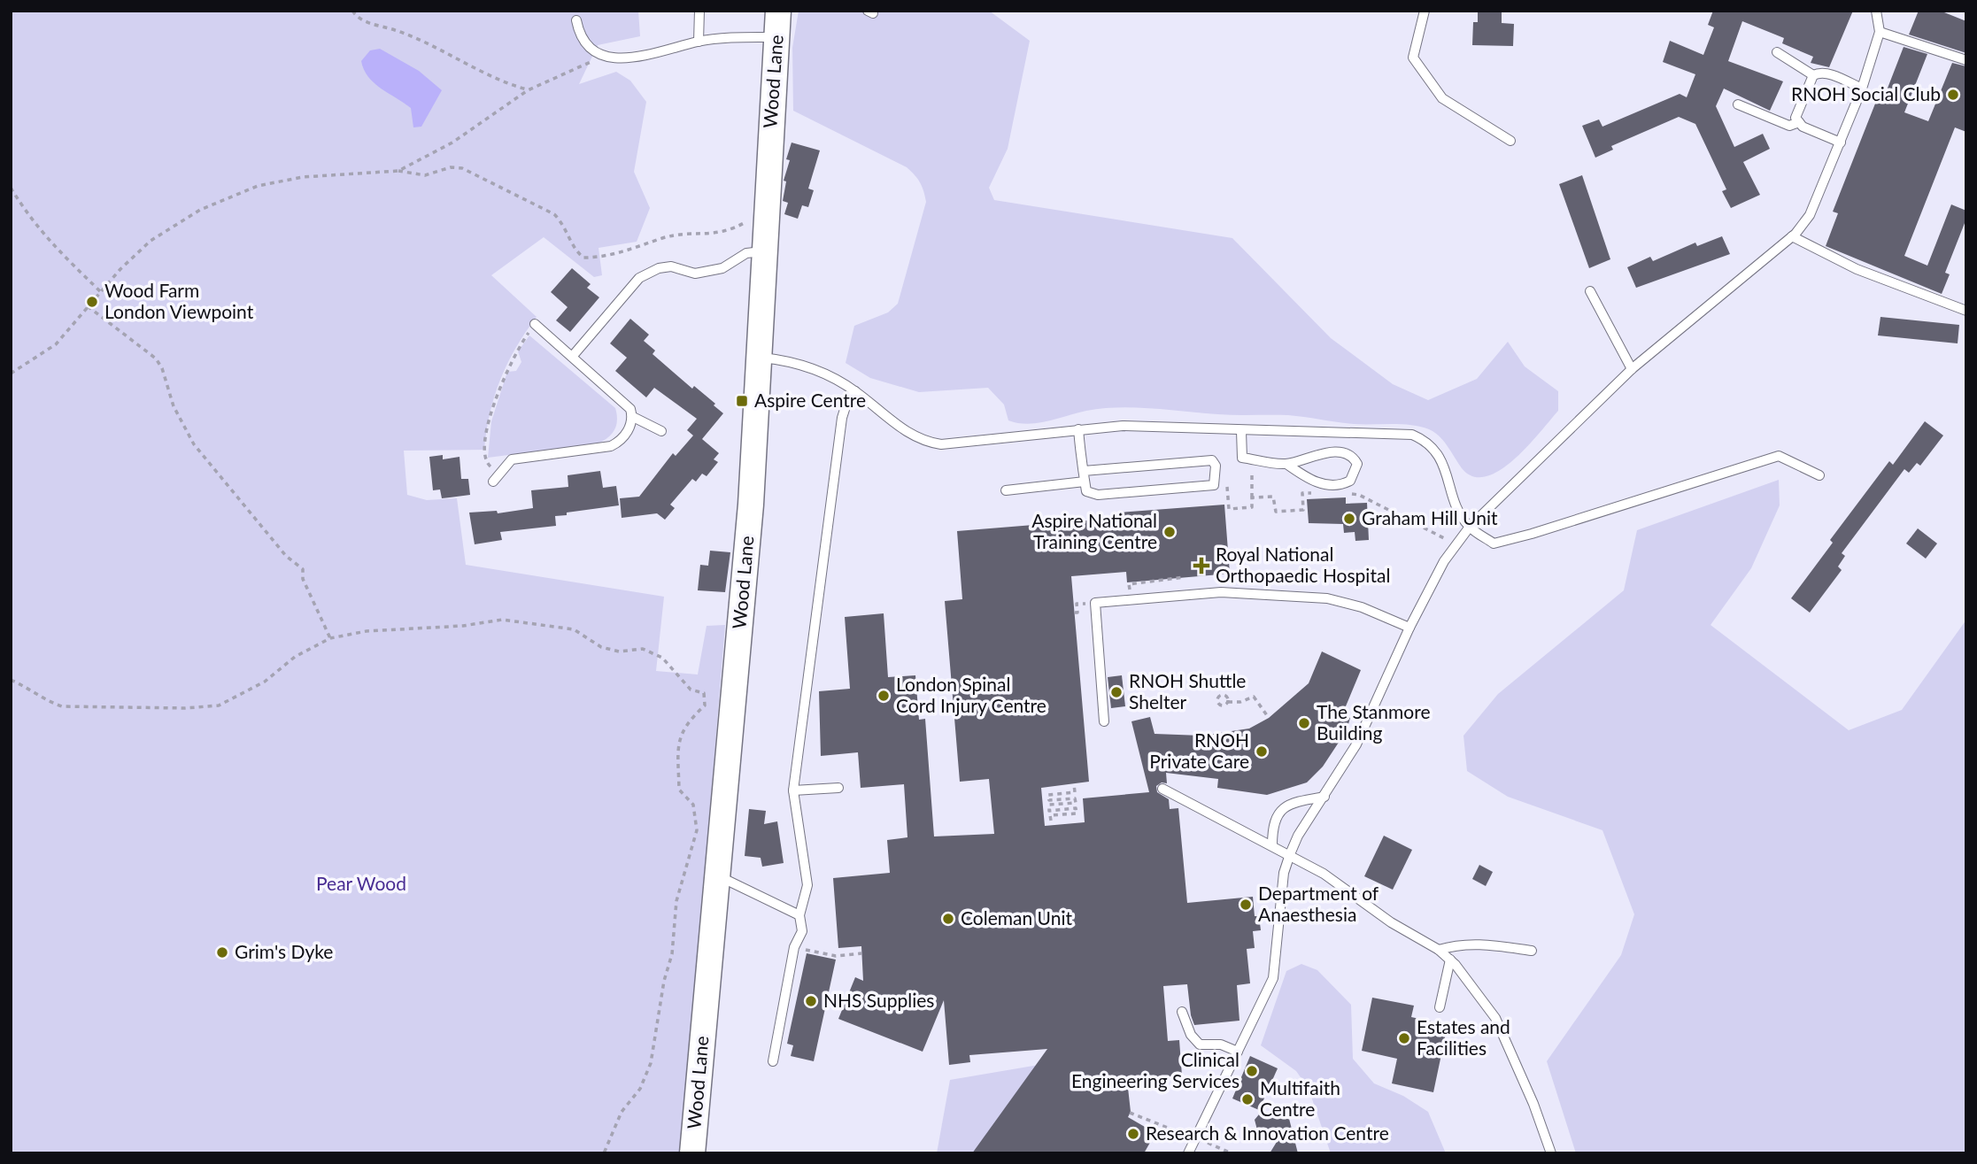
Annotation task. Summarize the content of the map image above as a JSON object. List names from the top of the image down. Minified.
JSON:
{"streets":{"street":["Wood Lane"]},"parks":["Pear Wood"],"places":{"other":["RNOH Social Club","Wood Farm London Viewpoint","Graham Hill Unit","Aspire National Training Centre","RNOH Shuttle Shelter","London Spinal Cord Injury Centre","The Stanmore Building","RNOH Private Care","Department of Anaesthesia","Coleman Unit","Grim's Dyke","NHS Supplies","Estates and Facilities","Clinical Engineering Services","Multifaith Centre","Research & Innovation Centre"],"transit":["Aspire Centre"],"health":["Royal National Orthopaedic Hospital"]}}
